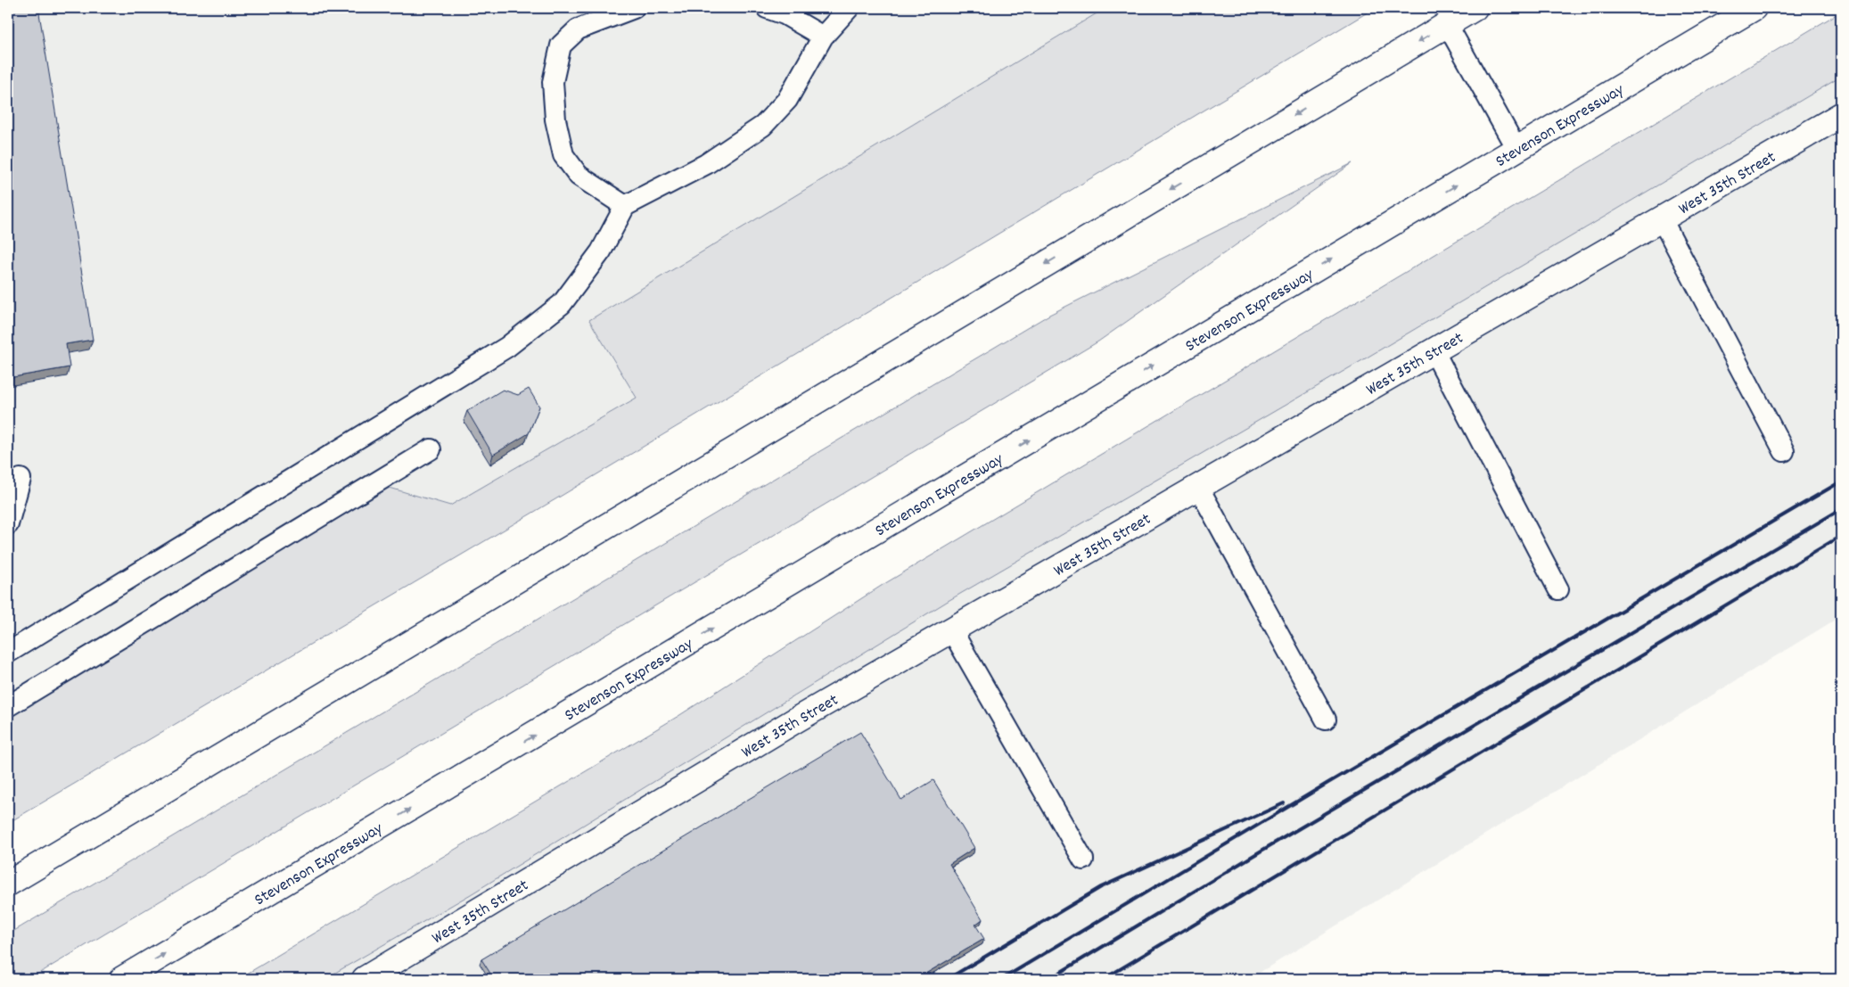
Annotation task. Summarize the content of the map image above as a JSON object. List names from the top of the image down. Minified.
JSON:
{"streets":{"main road":["Stevenson Expressway","West 35th Street"]}}
